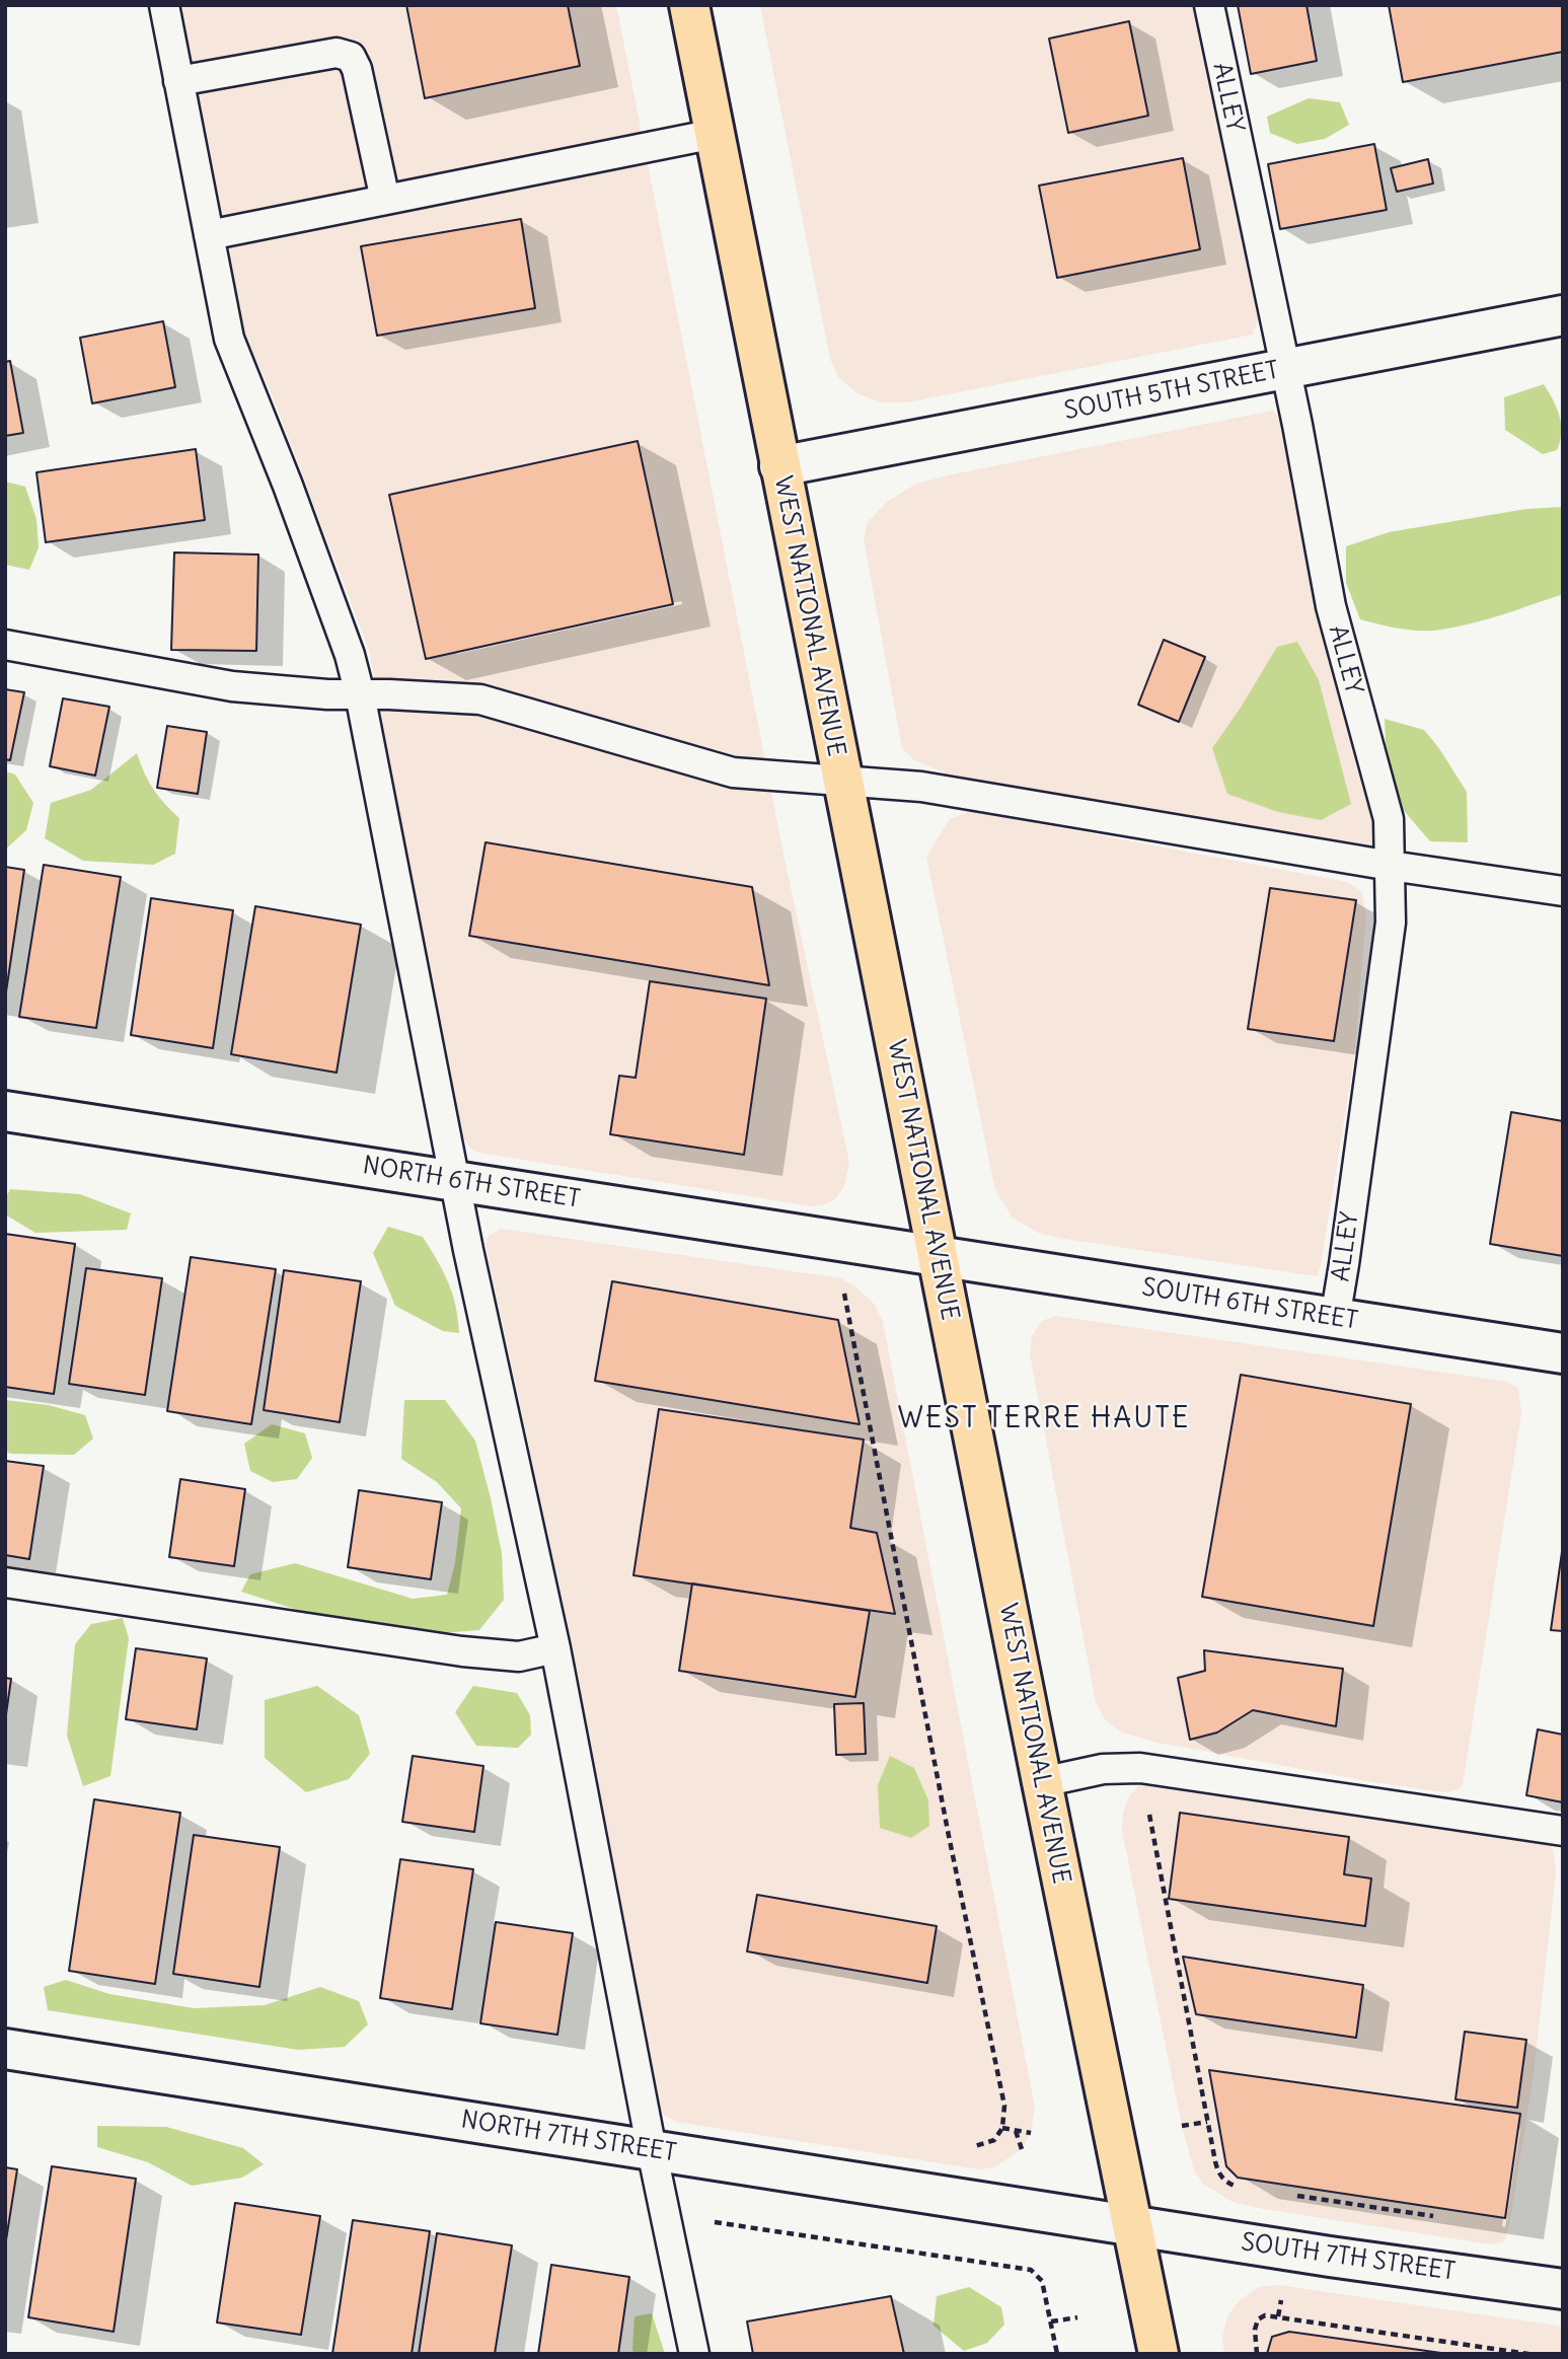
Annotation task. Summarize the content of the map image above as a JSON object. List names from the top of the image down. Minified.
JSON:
{"streets":{"main road":["WEST NATIONAL AVENUE"],"street":["SOUTH 5TH STREET","NORTH 6TH STREET","SOUTH 6TH STREET","NORTH 7TH STREET","SOUTH 7TH STREET"],"lane":["ALLEY"]},"crossings":[["ALLEY","SOUTH 5TH STREET"],["ALLEY","SOUTH 6TH STREET"],["SOUTH 5TH STREET","WEST NATIONAL AVENUE"],["WEST NATIONAL AVENUE","NORTH 6TH STREET"],["WEST NATIONAL AVENUE","SOUTH 6TH STREET"],["WEST NATIONAL AVENUE","NORTH 7TH STREET"],["WEST NATIONAL AVENUE","SOUTH 7TH STREET"],["NORTH 6TH STREET","SOUTH 6TH STREET"],["NORTH 7TH STREET","SOUTH 7TH STREET"]],"districts":["WEST TERRE HAUTE"]}
